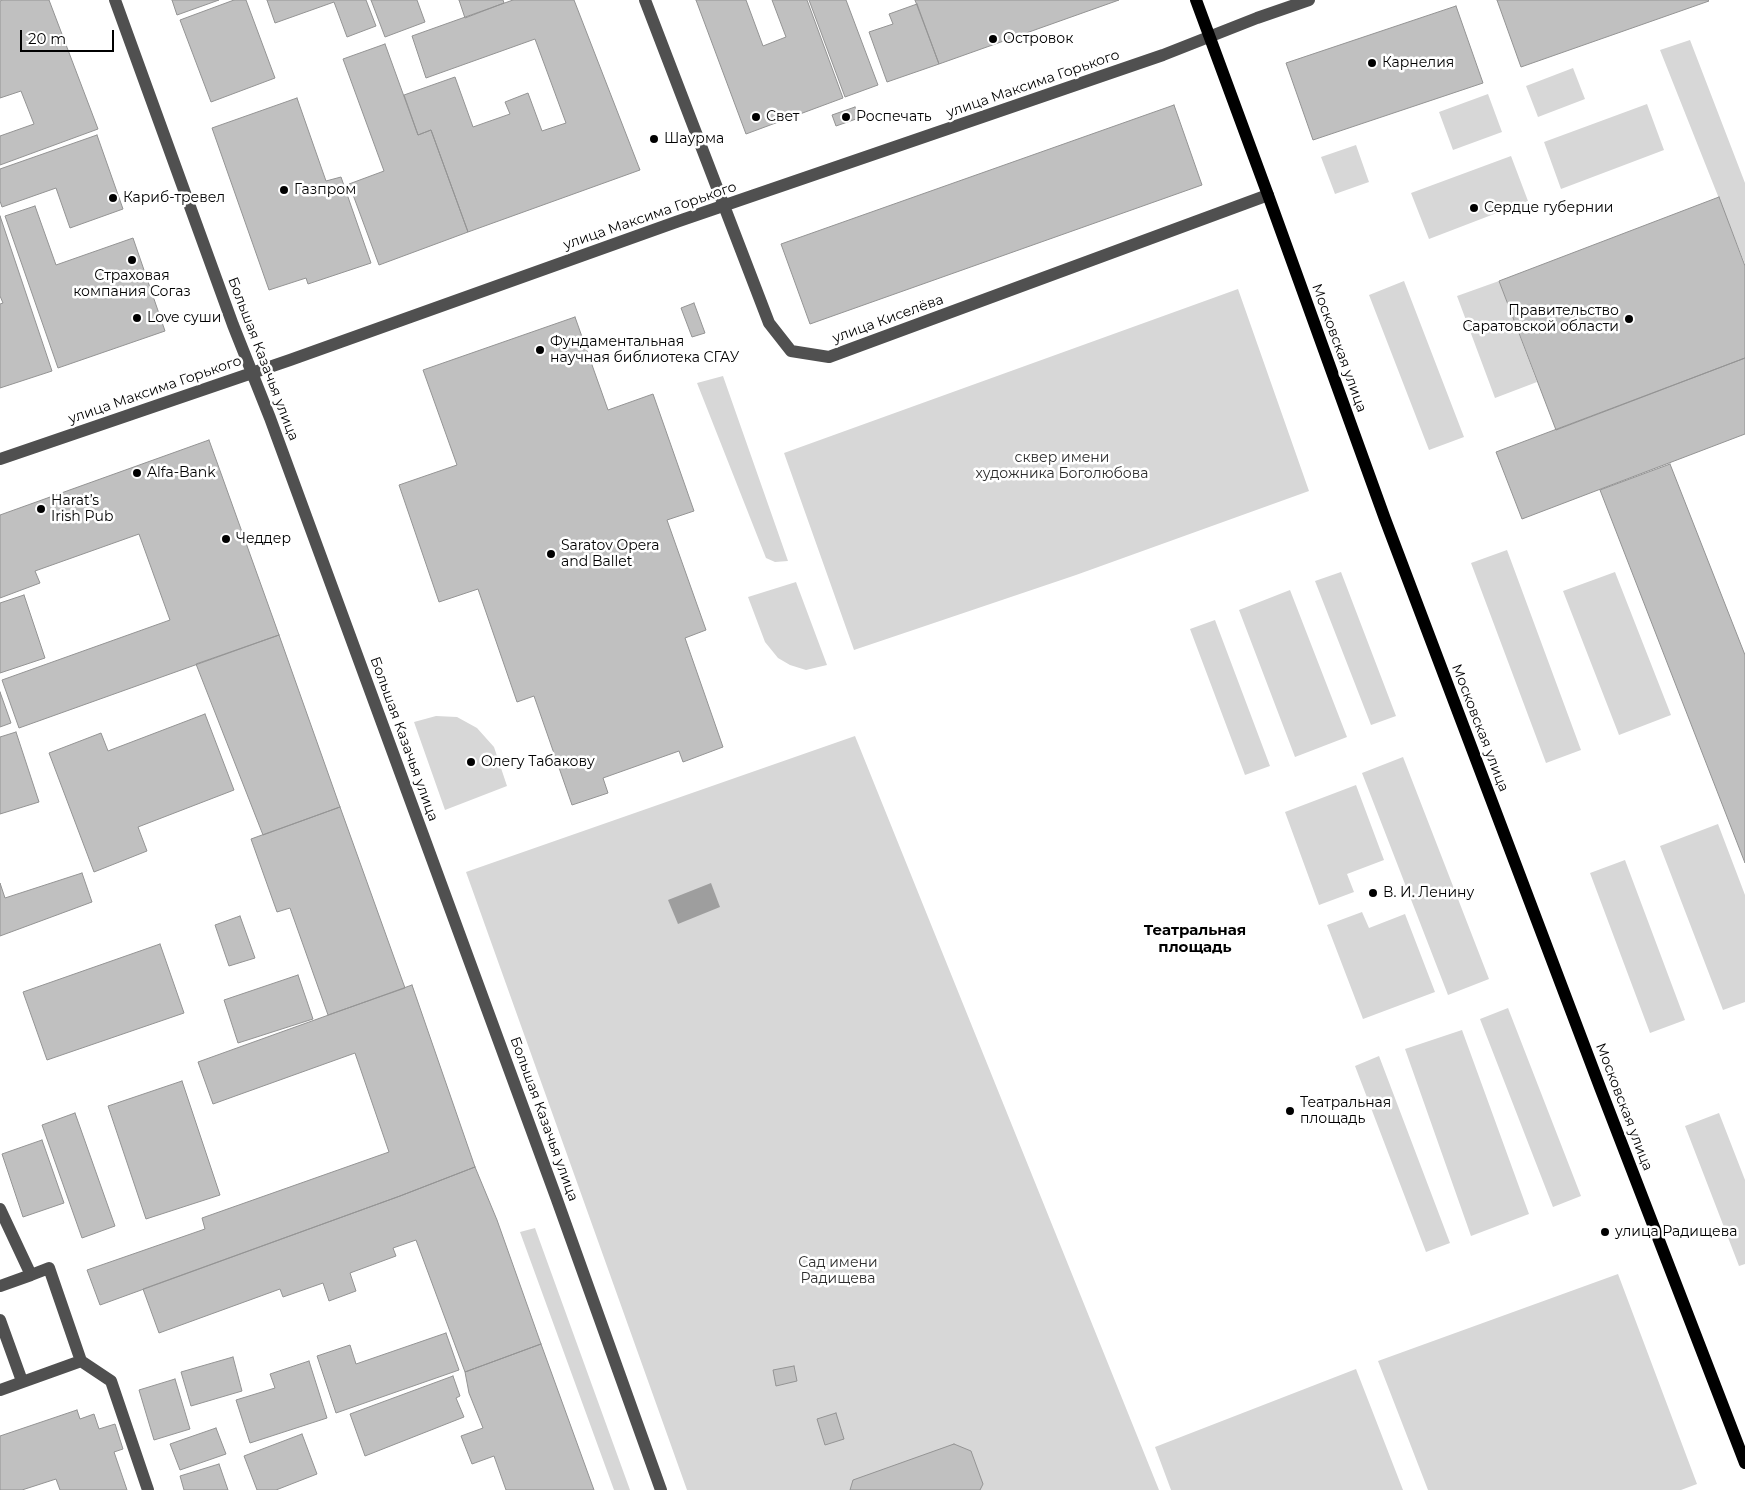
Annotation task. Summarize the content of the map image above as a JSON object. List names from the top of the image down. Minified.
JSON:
{"streets":{"main road":["Московская улица"],"street":["улица Максима Горького","улица Киселёва","Большая Казачья улица"]},"crossings":[["улица Максима Горького","улица Киселёва"],["улица Максима Горького","Московская улица"],["улица Максима Горького","Большая Казачья улица"],["улица Киселёва","Московская улица"]],"districts":["Театральная площадь"],"parks":["сквер имени художника Боголюбова","Сад имени Радищева"],"places":["Островок","Карнелия","Свет","Роспечать","Шаурма","Газпром","Кариб-тревел","Сердце губернии","Страховая компания Согаз","Love суши","Правительство Саратовской области","Фундаментальная научная библиотека СГАУ","Alfa-Bank","Harat’s Irish Pub","Чеддер","Saratov Opera and Ballet","Олегу Табакову","В. И. Ленину","Театральная площадь","улица Радищева"],"scale_bar":"20 m"}
